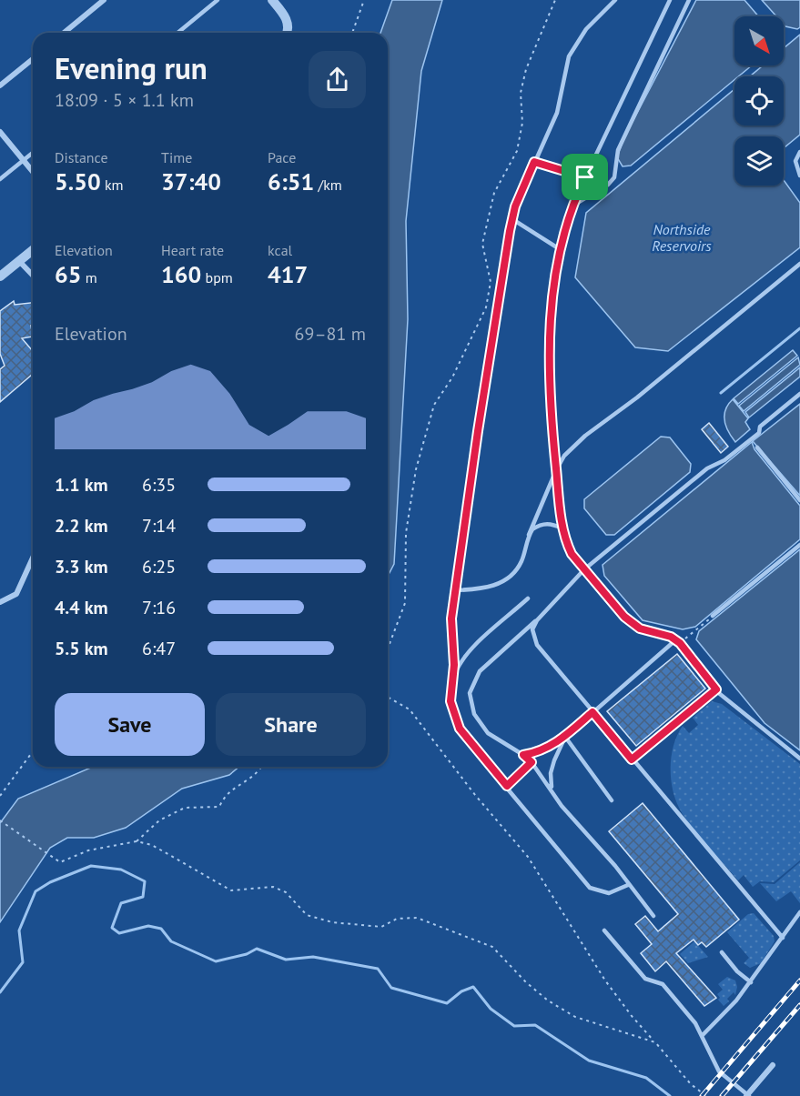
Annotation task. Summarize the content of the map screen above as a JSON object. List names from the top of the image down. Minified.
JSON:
{"water":["Northside Reservoirs"],"north":"bottom right","page":{"heading":["Evening run","18:09 · 5 × 1.1 km"],"stats":[["Distance","5.50 km"],["Time","37:40"],["Pace","6:51 /km"],["Elevation","65 m"],["Heart rate","160 bpm"],["kcal","417"]],"chart":["Elevation","69–81 m"],"list":[{"name":"1.1 km","note":"6:35"},{"name":"2.2 km","note":"7:14"},{"name":"3.3 km","note":"6:25"},{"name":"4.4 km","note":"7:16"},{"name":"5.5 km","note":"6:47"}],"buttons":["Save","Share"]}}
